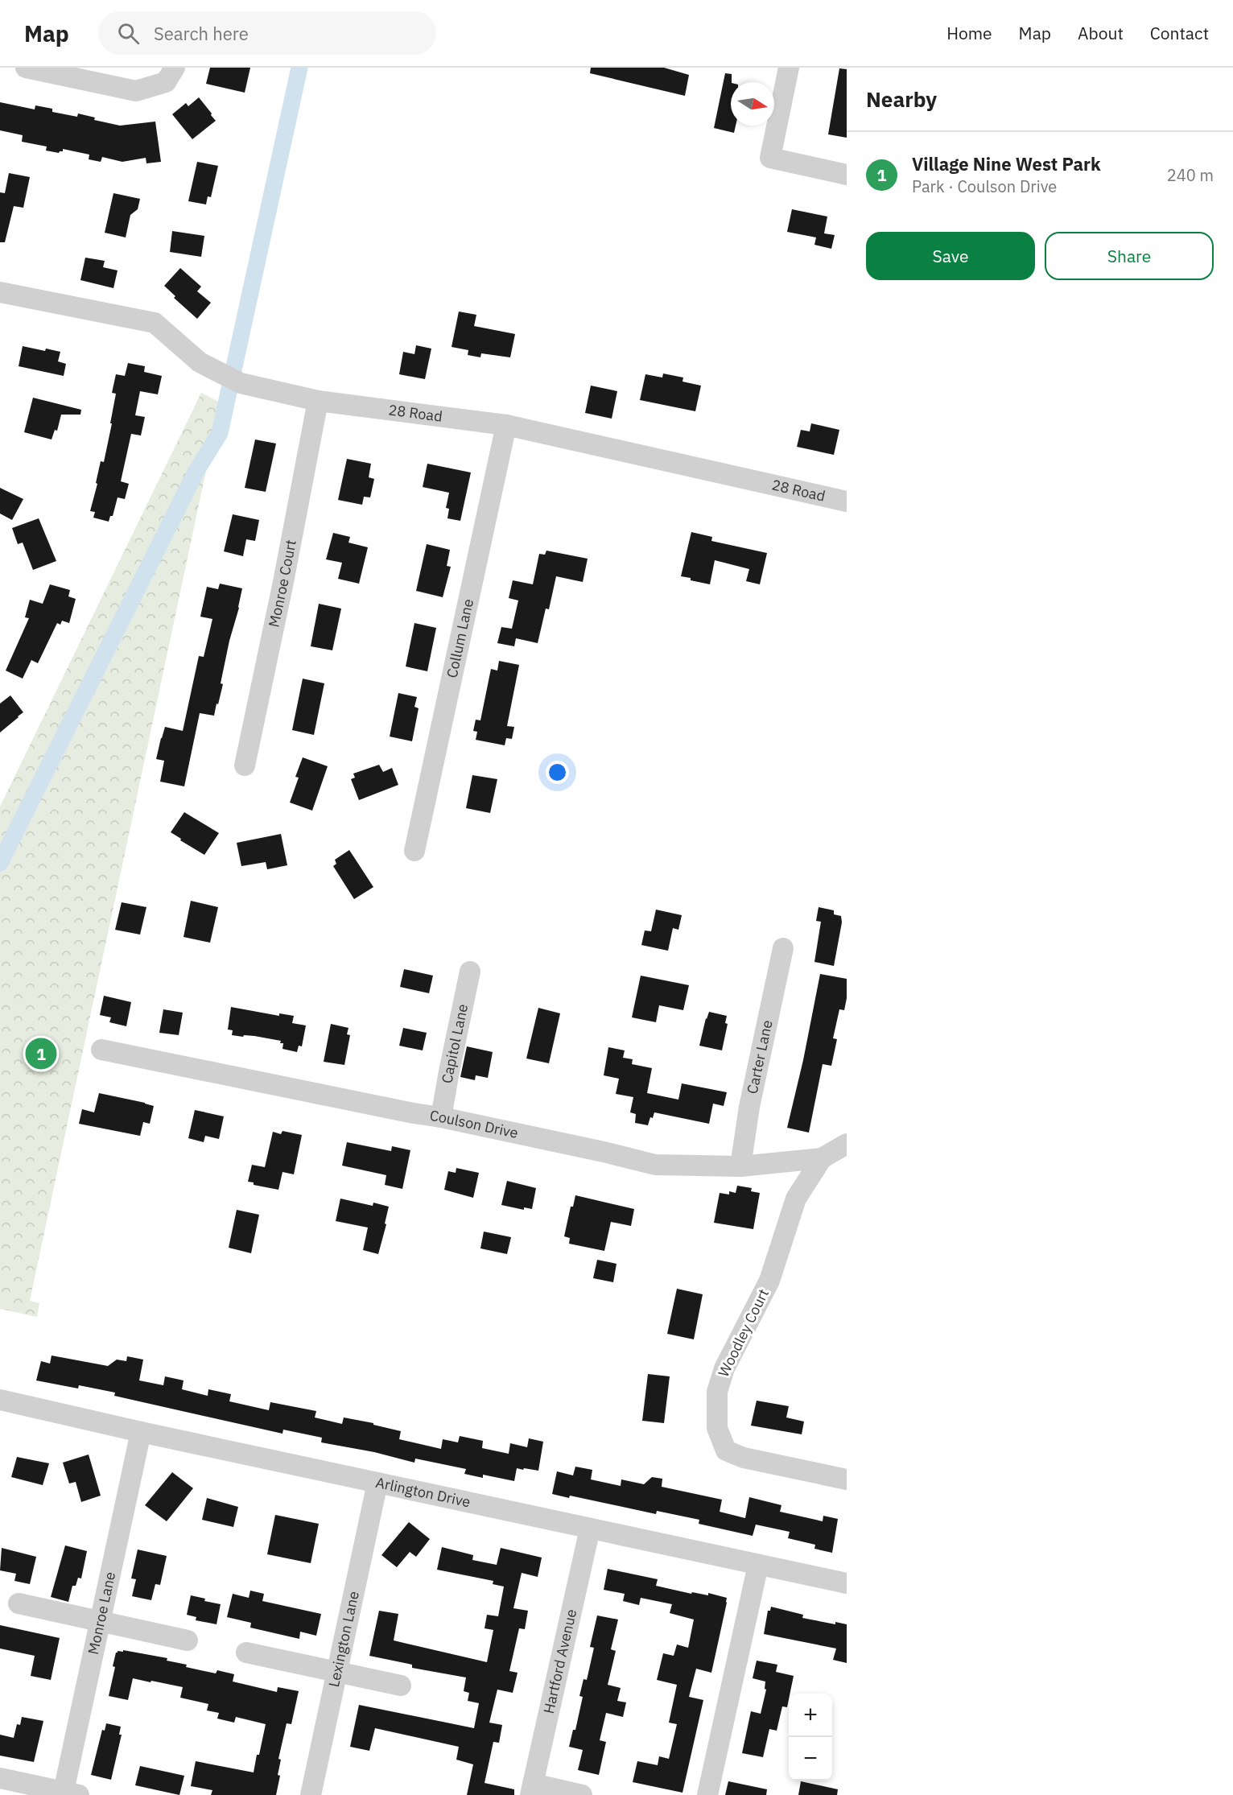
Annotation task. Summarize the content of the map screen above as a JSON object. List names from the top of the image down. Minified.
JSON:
{"streets":{"street":["28 Road","Monroe Court","Collum Lane","Capitol Lane","Carter Lane","Coulson Drive","Woodley Court","Arlington Drive","Monroe Lane","Lexington Lane","Hartford Avenue"]},"crossings":[["28 Road","Monroe Court"],["28 Road","Collum Lane"],["Capitol Lane","Coulson Drive"],["Carter Lane","Coulson Drive"],["Coulson Drive","Woodley Court"],["Arlington Drive","Monroe Lane"],["Arlington Drive","Lexington Lane"],["Arlington Drive","Hartford Avenue"]],"north":"right","page":{"header":"Map","search":"Search here","nav":["Home","Map","About","Contact"],"heading":"Nearby","list":[{"mark":"1","name":"Village Nine West Park","note":"Park · Coulson Drive","value":"240 m"}],"buttons":["Save","Share"],"pins":"1","map_buttons":["+","−"]}}
